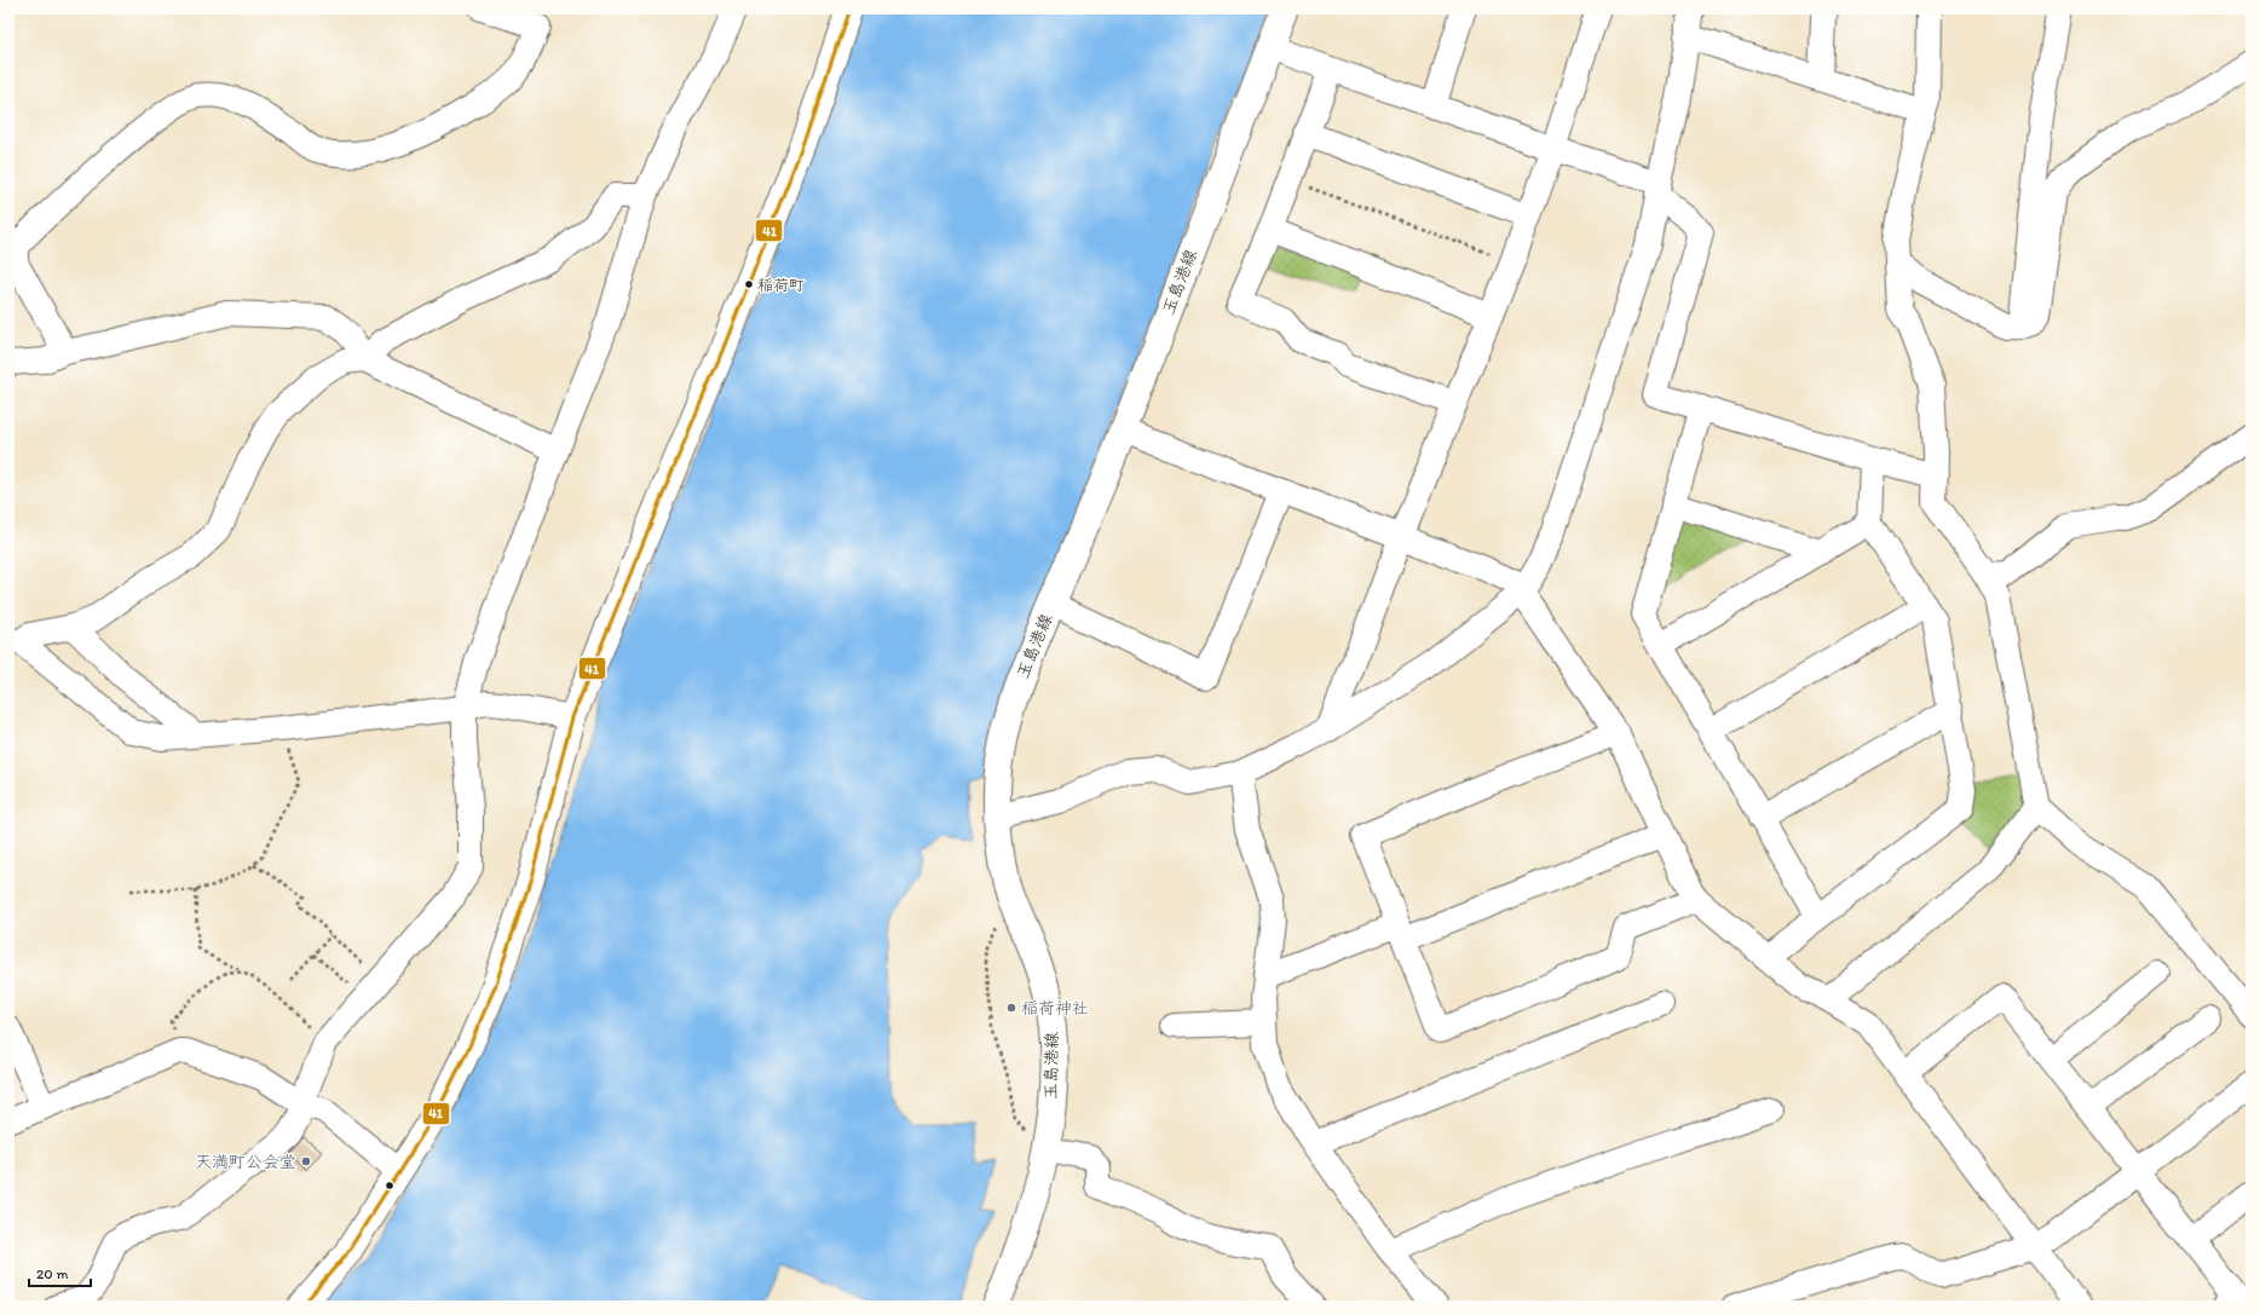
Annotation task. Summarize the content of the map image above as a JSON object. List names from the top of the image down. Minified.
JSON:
{"streets":{"main road":["玉島港線"]},"places":["稲荷町","稲荷神社","天満町公会堂"],"lines":["transit line 41"],"scale_bar":"20 m"}
